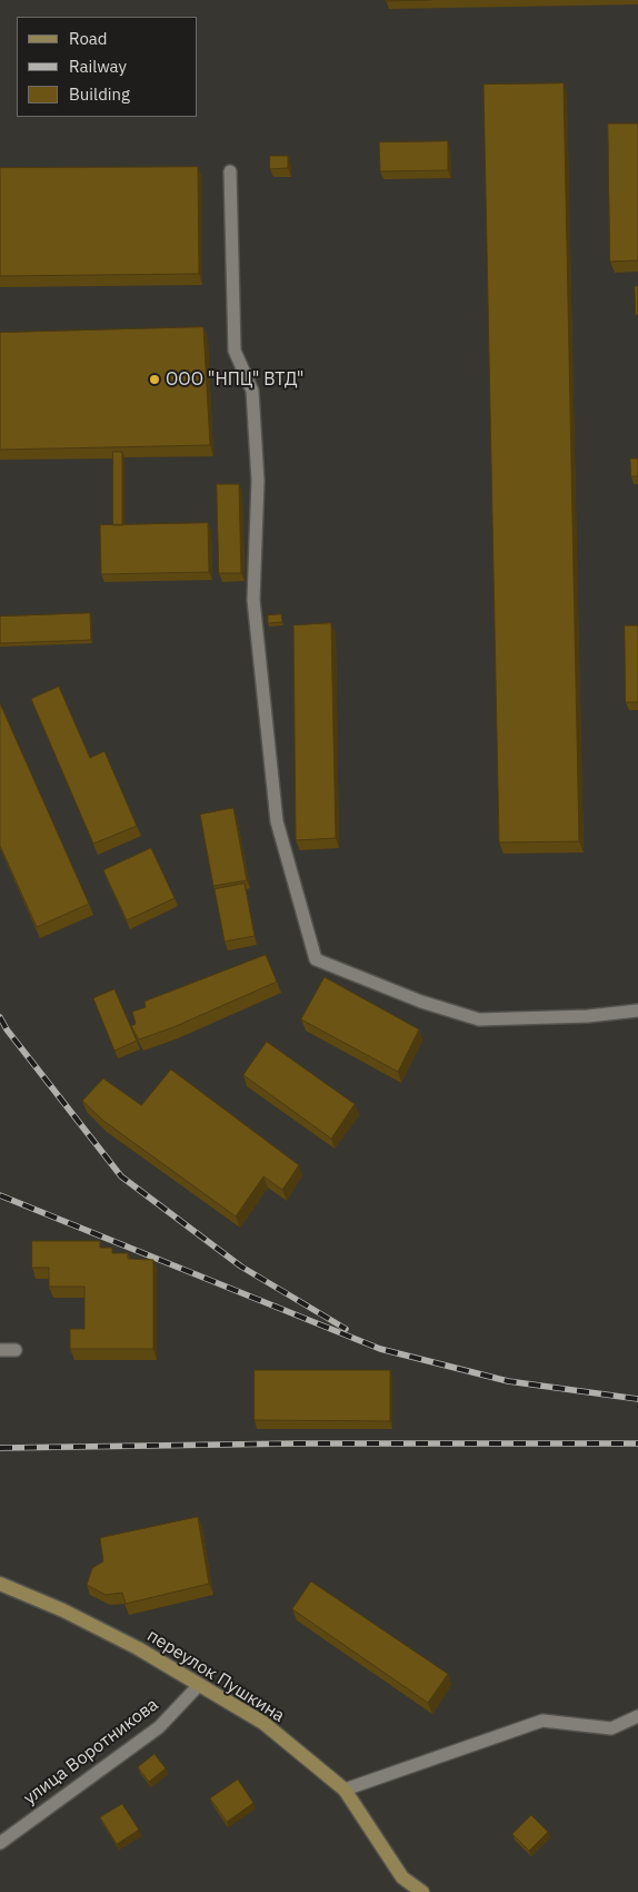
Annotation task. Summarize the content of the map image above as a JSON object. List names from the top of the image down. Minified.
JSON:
{"streets":{"street":["переулок Пушкина","улица Воротникова"]},"crossings":[["переулок Пушкина","улица Воротникова"]],"places":["ООО \"НПЦ\" ВТД\""],"legend":["Road","Railway","Building"]}
